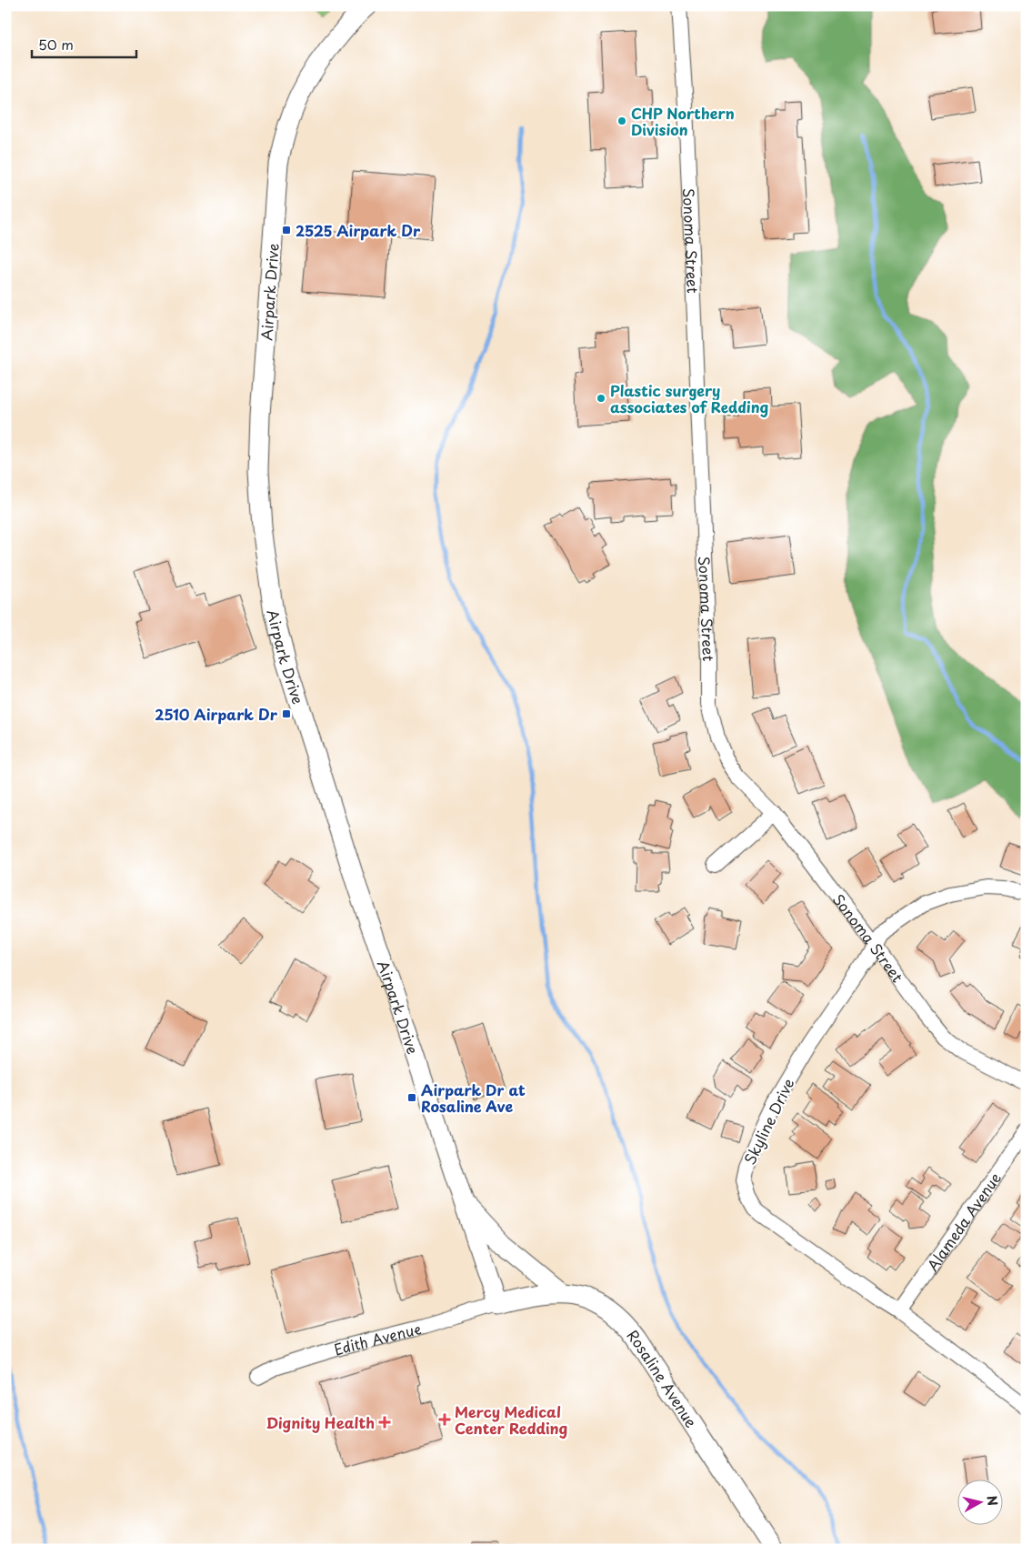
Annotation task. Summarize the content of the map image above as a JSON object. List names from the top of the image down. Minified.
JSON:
{"streets":{"street":["Sonoma Street","Airpark Drive","Skyline Drive","Alameda Avenue","Edith Avenue","Rosaline Avenue"]},"crossings":[["Sonoma Street","Skyline Drive"],["Airpark Drive","Edith Avenue"],["Airpark Drive","Rosaline Avenue"],["Skyline Drive","Alameda Avenue"],["Edith Avenue","Rosaline Avenue"]],"places":{"other":["CHP Northern Division","Plastic surgery associates of Redding"],"transit":["2525 Airpark Dr","2510 Airpark Dr","Airpark Dr at Rosaline Ave"],"health":["Mercy Medical Center Redding","Dignity Health"]},"scale_bar":"50 m","north":"right"}
